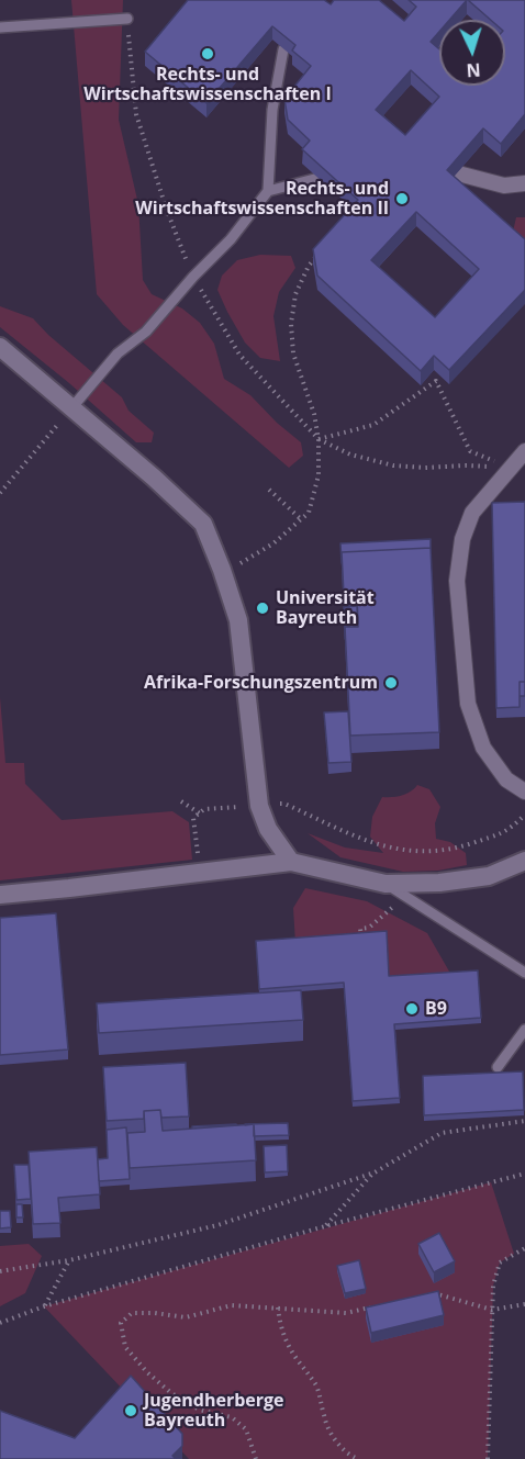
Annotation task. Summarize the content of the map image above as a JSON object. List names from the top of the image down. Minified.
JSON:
{"places":["Rechts- und Wirtschaftswissenschaften I","Rechts- und Wirtschaftswissenschaften II","Universität Bayreuth","Afrika-Forschungszentrum","B9","Jugendherberge Bayreuth"],"north":"bottom"}
